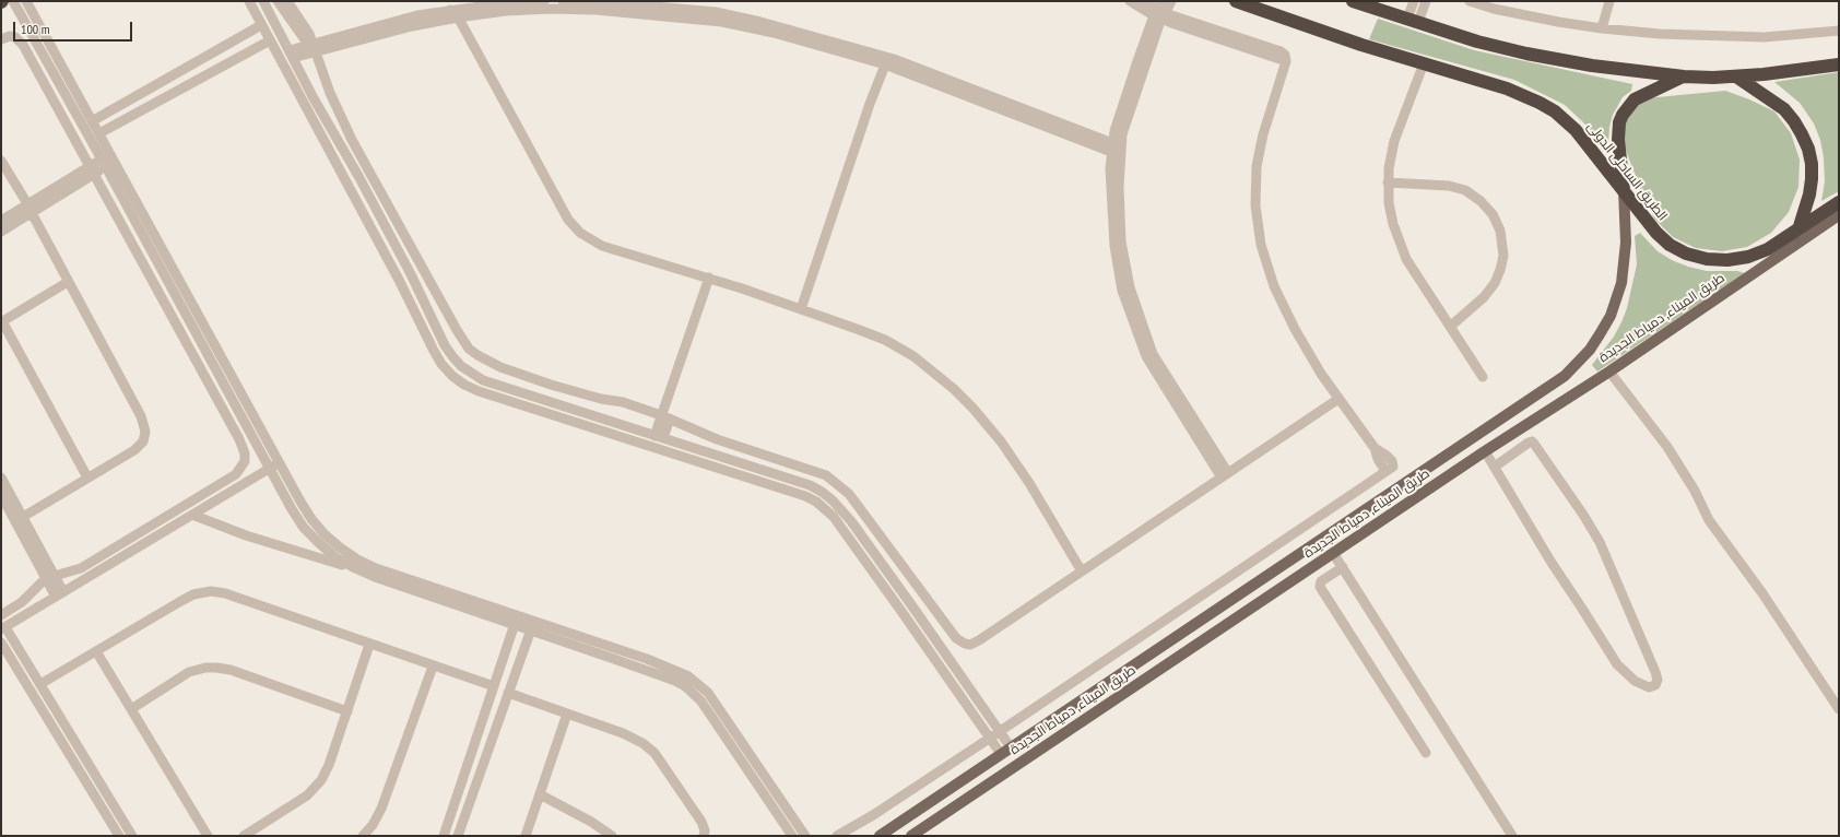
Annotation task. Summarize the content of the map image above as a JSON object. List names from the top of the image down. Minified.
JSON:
{"streets":{"highway":["الطريق الساحلى الدولى"],"main road":["طريق الميناء, دمياط الجديدة"]},"crossings":[["الطريق الساحلى الدولى","طريق الميناء, دمياط الجديدة"]],"scale_bar":"100 m"}
